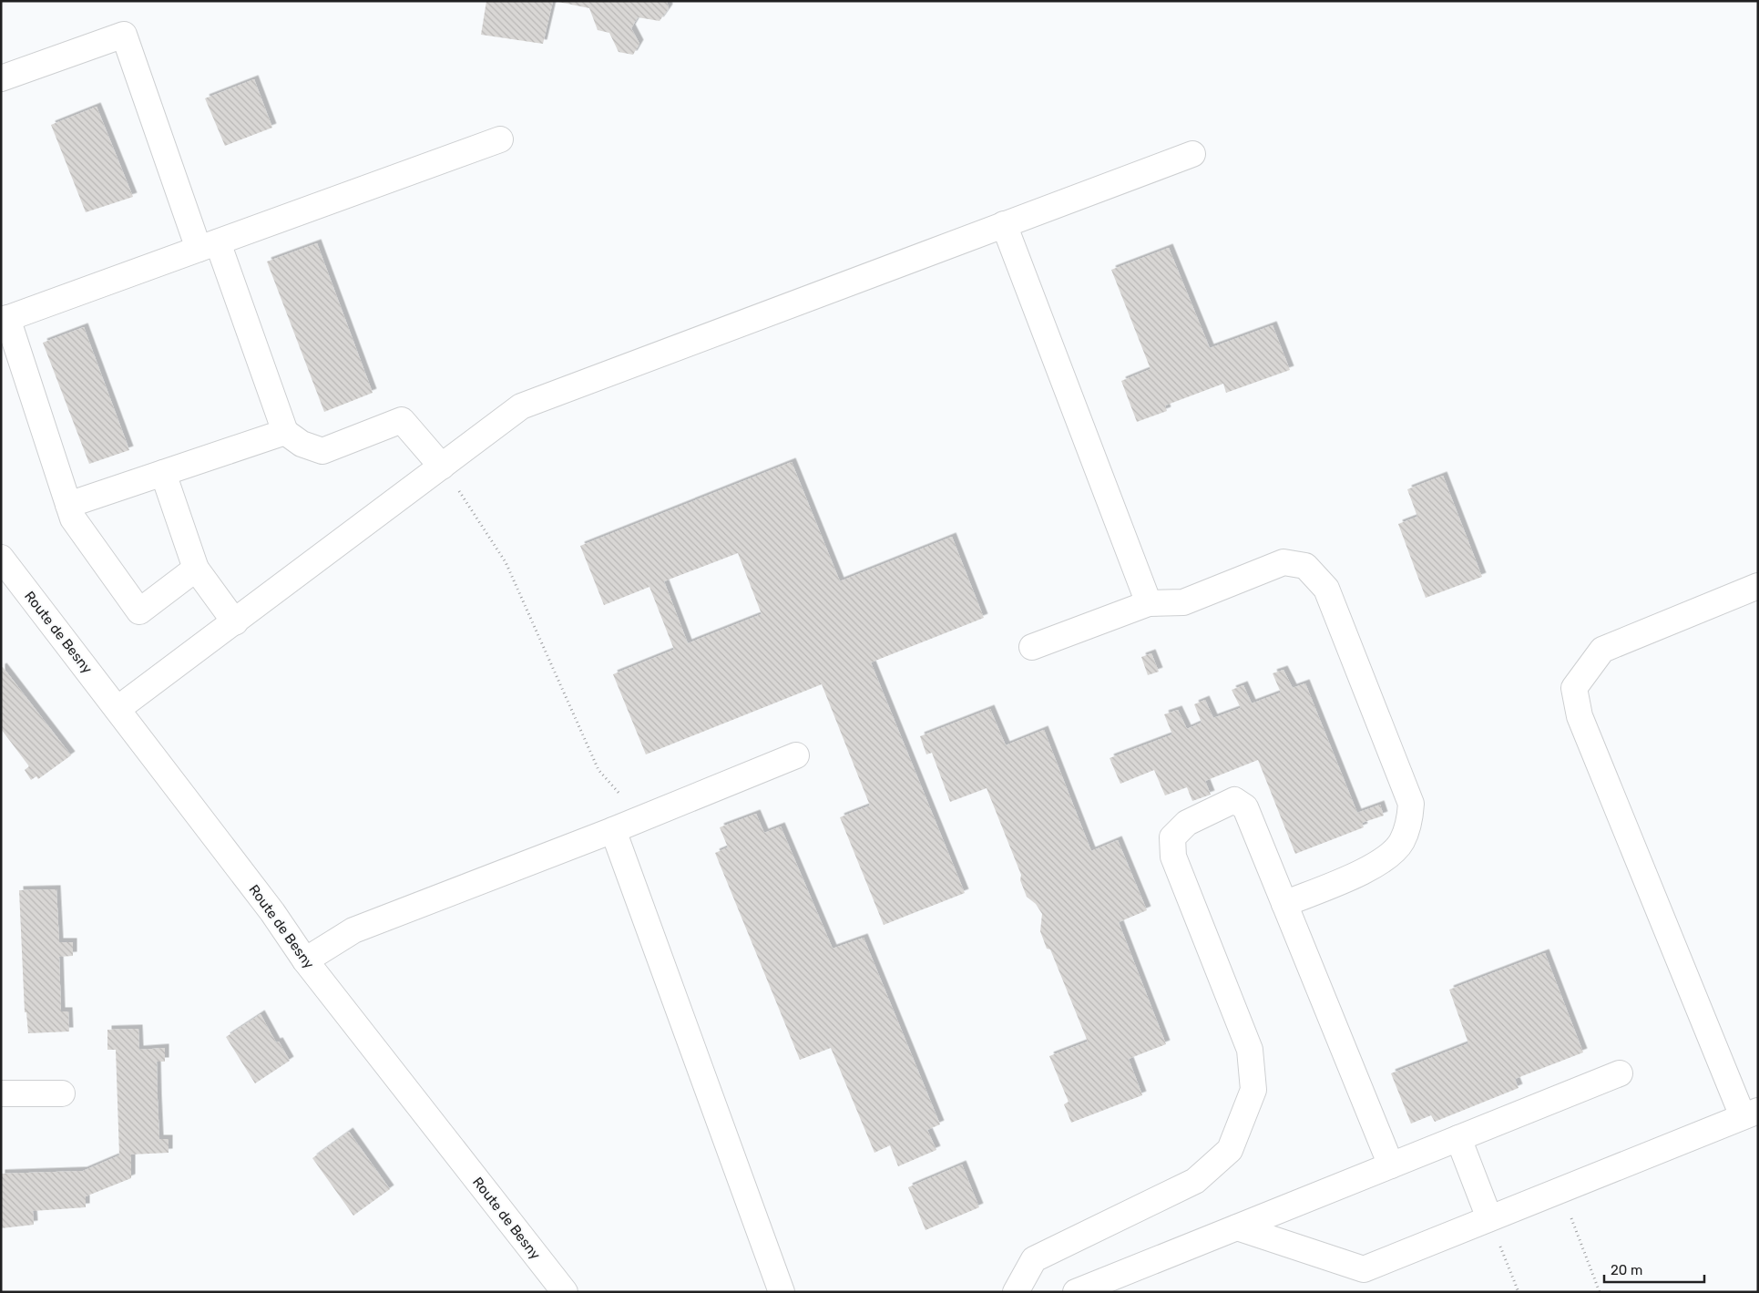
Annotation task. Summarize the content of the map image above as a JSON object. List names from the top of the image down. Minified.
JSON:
{"streets":{"main road":["Route de Besny"]},"scale_bar":"20 m"}
